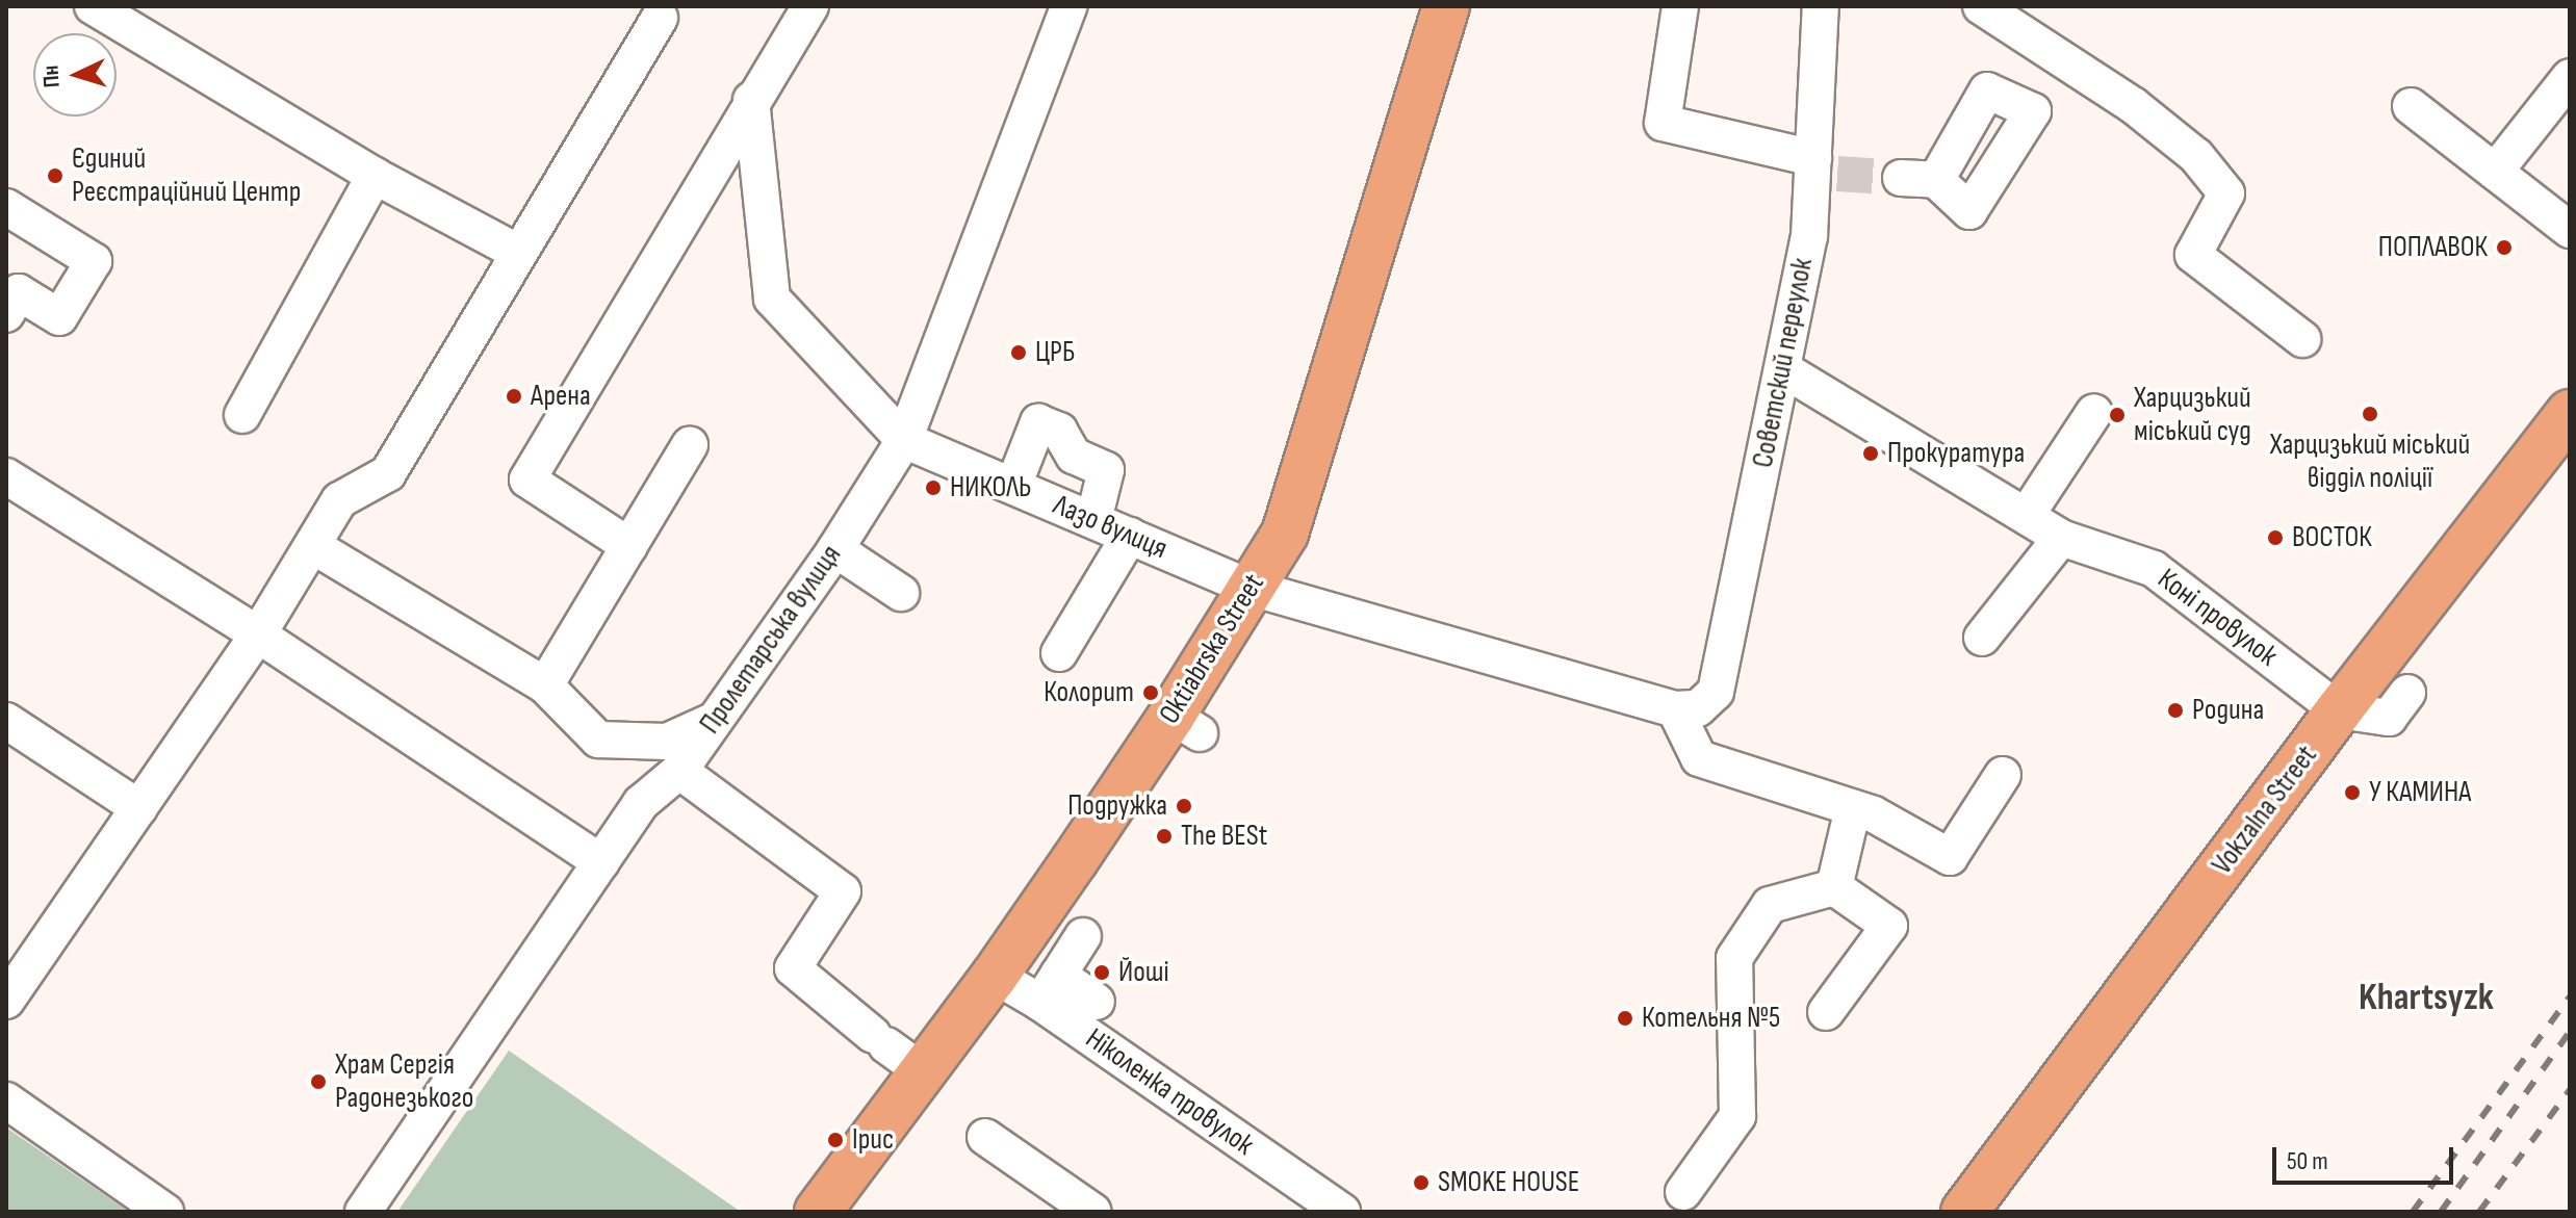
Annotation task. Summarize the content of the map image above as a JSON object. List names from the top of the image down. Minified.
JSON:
{"streets":{"main road":["Oktiabrska Street","Vokzalna Street"],"street":["Советский переулок","Лазо вулиця","Коні провулок","Пролетарська вулиця","Ніколенка провулок"]},"crossings":[["Советский переулок","Лазо вулиця"],["Советский переулок","Коні провулок"],["Лазо вулиця","Пролетарська вулиця"],["Лазо вулиця","Oktiabrska Street"],["Коні провулок","Vokzalna Street"],["Oktiabrska Street","Ніколенка провулок"]],"districts":["Khartsyzk"],"places":["Єдиний Реєстраційний Центр","ПОПЛАВОК","ЦРБ","Арена","Харцизький міський відділ поліції","Харцизький міський суд","Прокуратура","НИКОЛЬ","ВОСТОК","Колорит","Родина","У КАМИНА","Подружка","The BESt","Йоші","Котельня №5","Храм Сергія Радонезького","Ірис","SMOKE HOUSE"],"scale_bar":"50 m","north":"left"}
